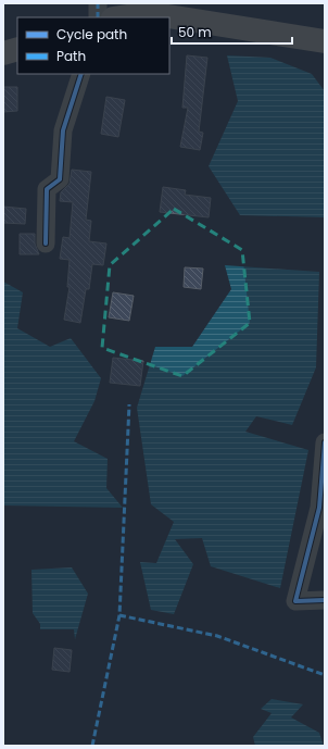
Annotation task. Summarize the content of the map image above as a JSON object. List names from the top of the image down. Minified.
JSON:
{"legend":["Cycle path","Path"],"scale_bar":"50 m"}
